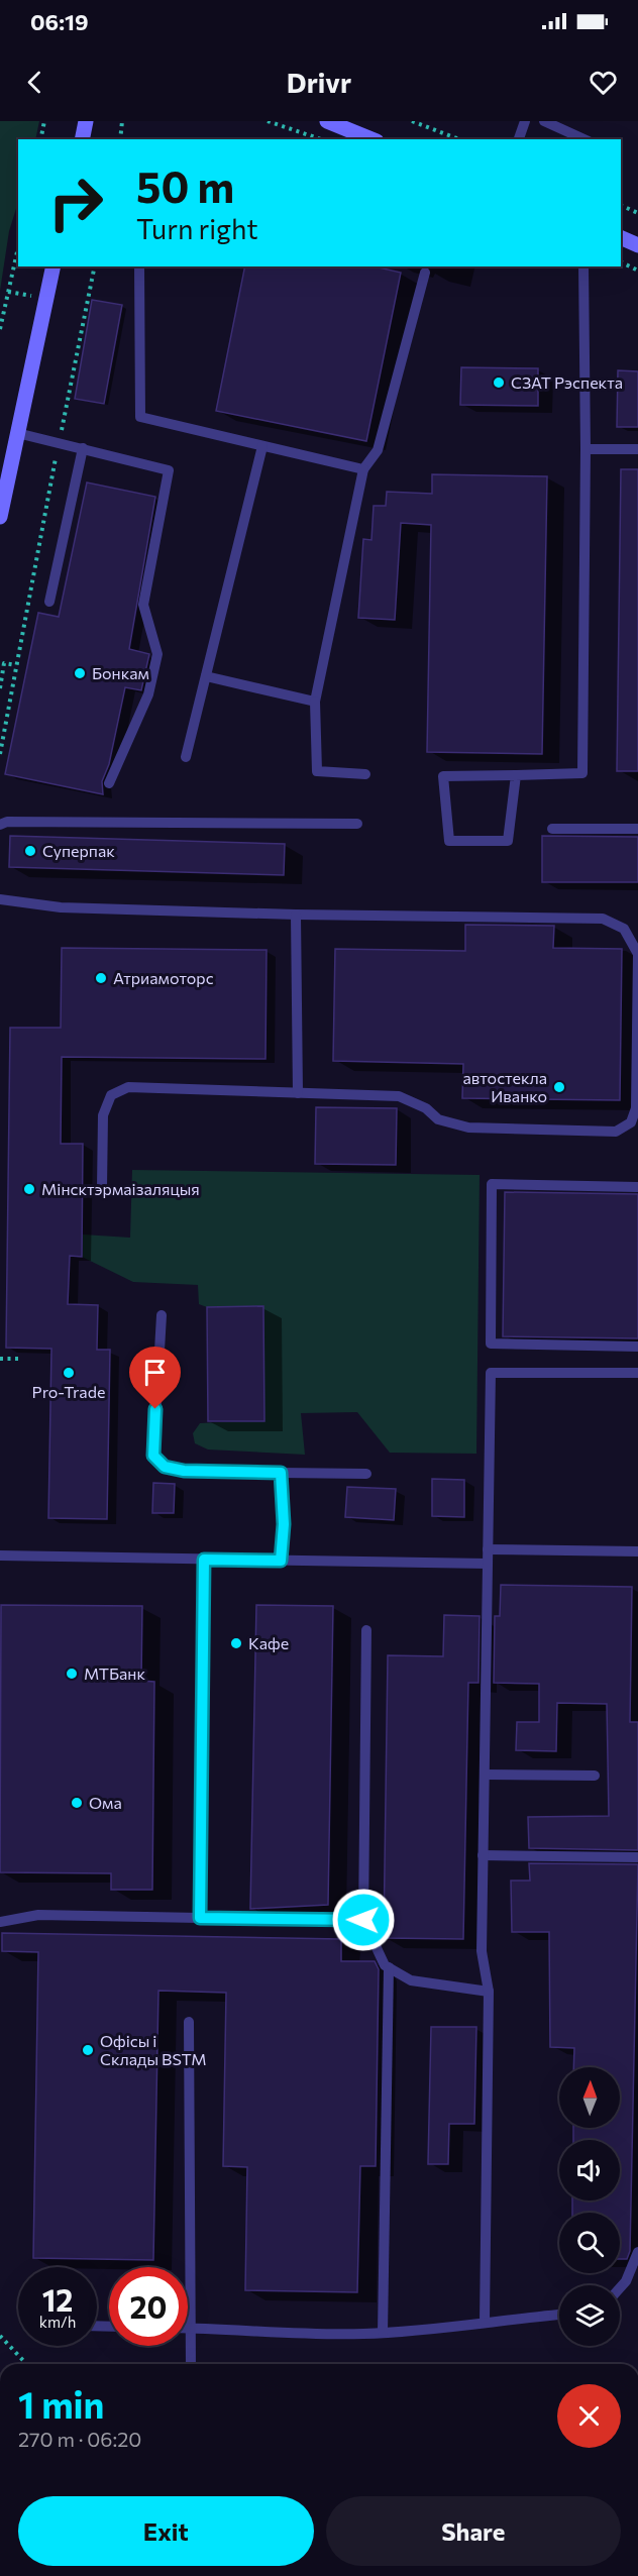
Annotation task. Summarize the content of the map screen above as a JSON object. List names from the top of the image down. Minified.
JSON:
{"places":["СЗАТ Рэспекта","Бонкам","Суперпак","Атриамоторс","автостекла Иванко","Мінсктэрмаізаляцыя","Pro-Trade","Кафе","МТБанк","Ома","Офісы і Склады BSTM"],"north":"top","page":{"status":"06:19","header":"Drivr","turn":["50 m","Turn right"],"speed":"12 km/h","limit":"20","heading":["1 min","270 m · 06:20"],"buttons":["Exit","Share"]}}
